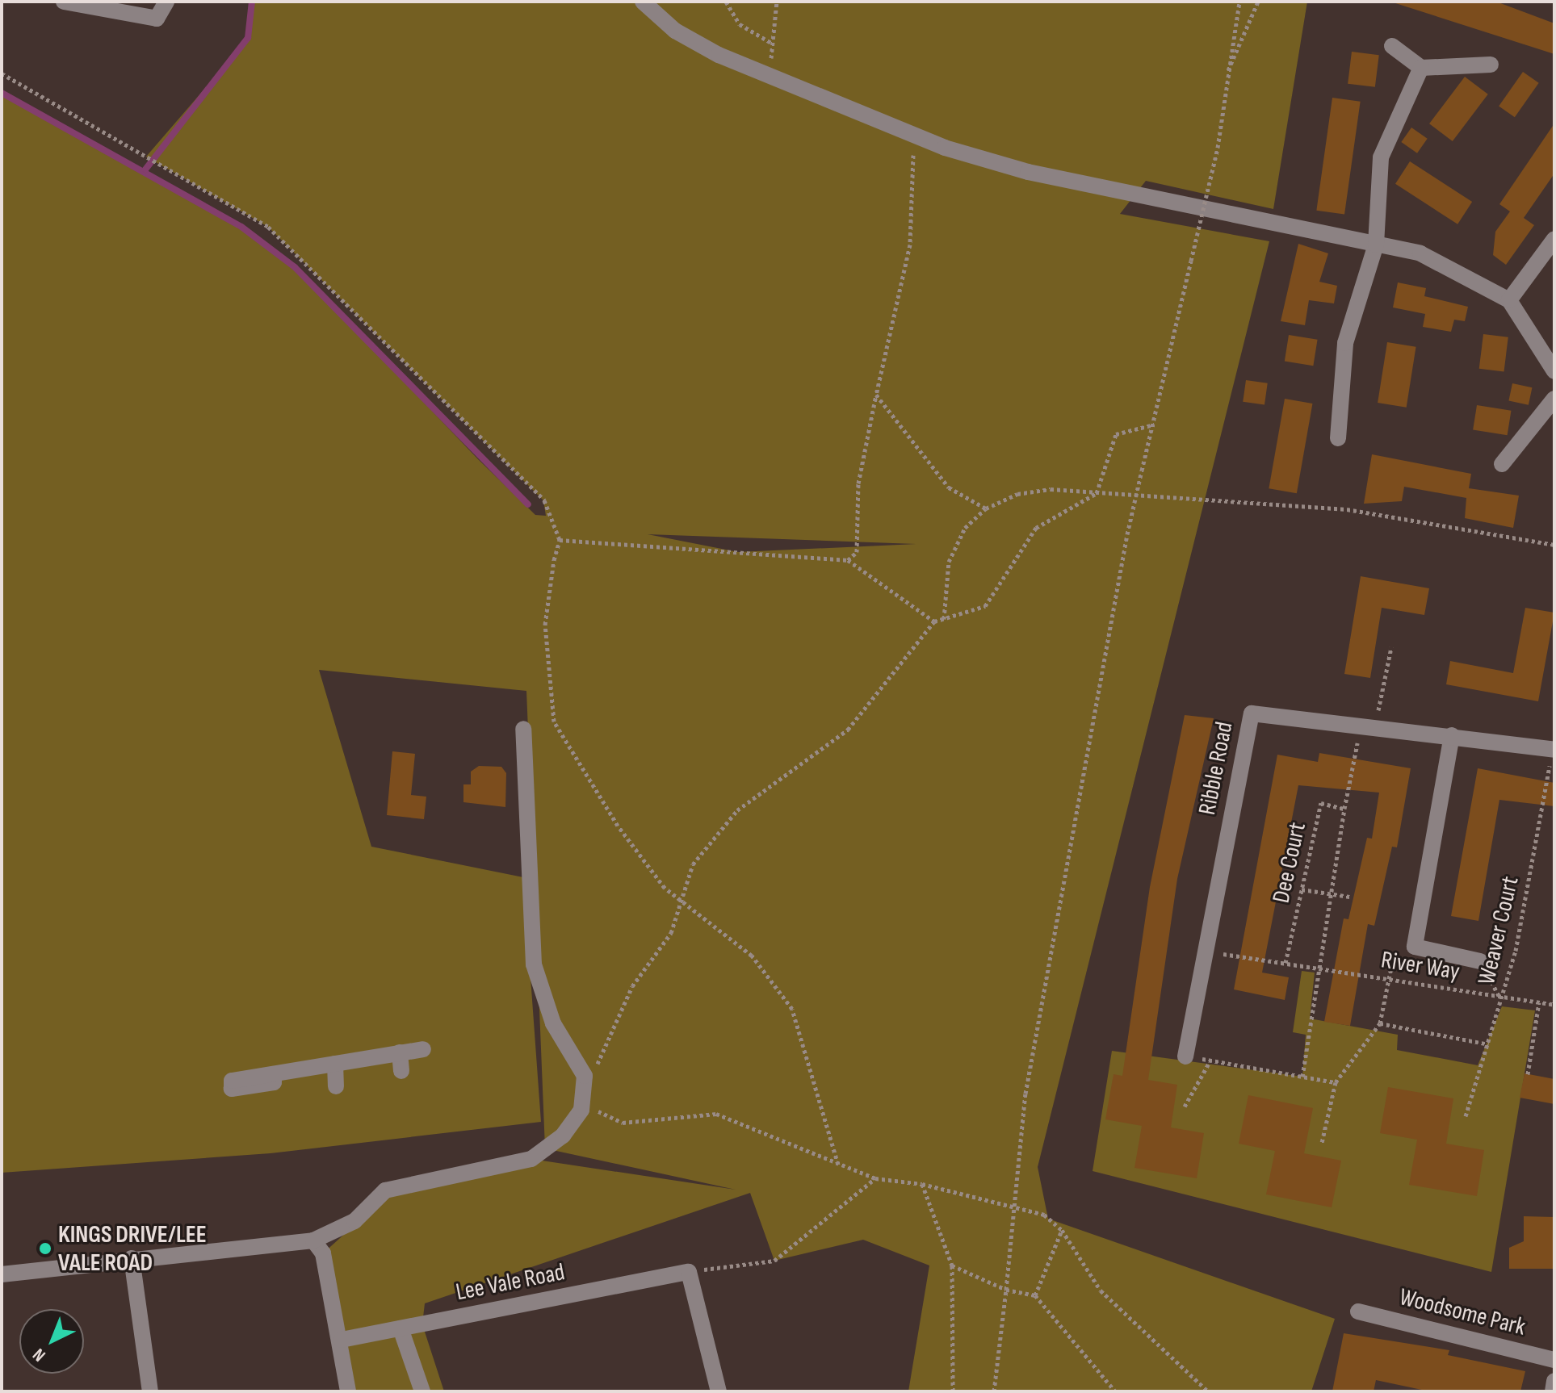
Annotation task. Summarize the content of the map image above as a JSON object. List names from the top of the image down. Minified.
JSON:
{"streets":{"street":["Ribble Road","Lee Vale Road","Woodsome Park"],"path":["Dee Court","Weaver Court","River Way"]},"crossings":[["Ribble Road","Dee Court"],["Ribble Road","Weaver Court"],["Ribble Road","River Way"],["Dee Court","River Way"],["Weaver Court","River Way"]],"places":["KINGS DRIVE/LEE VALE ROAD"],"north":"bottom left"}
